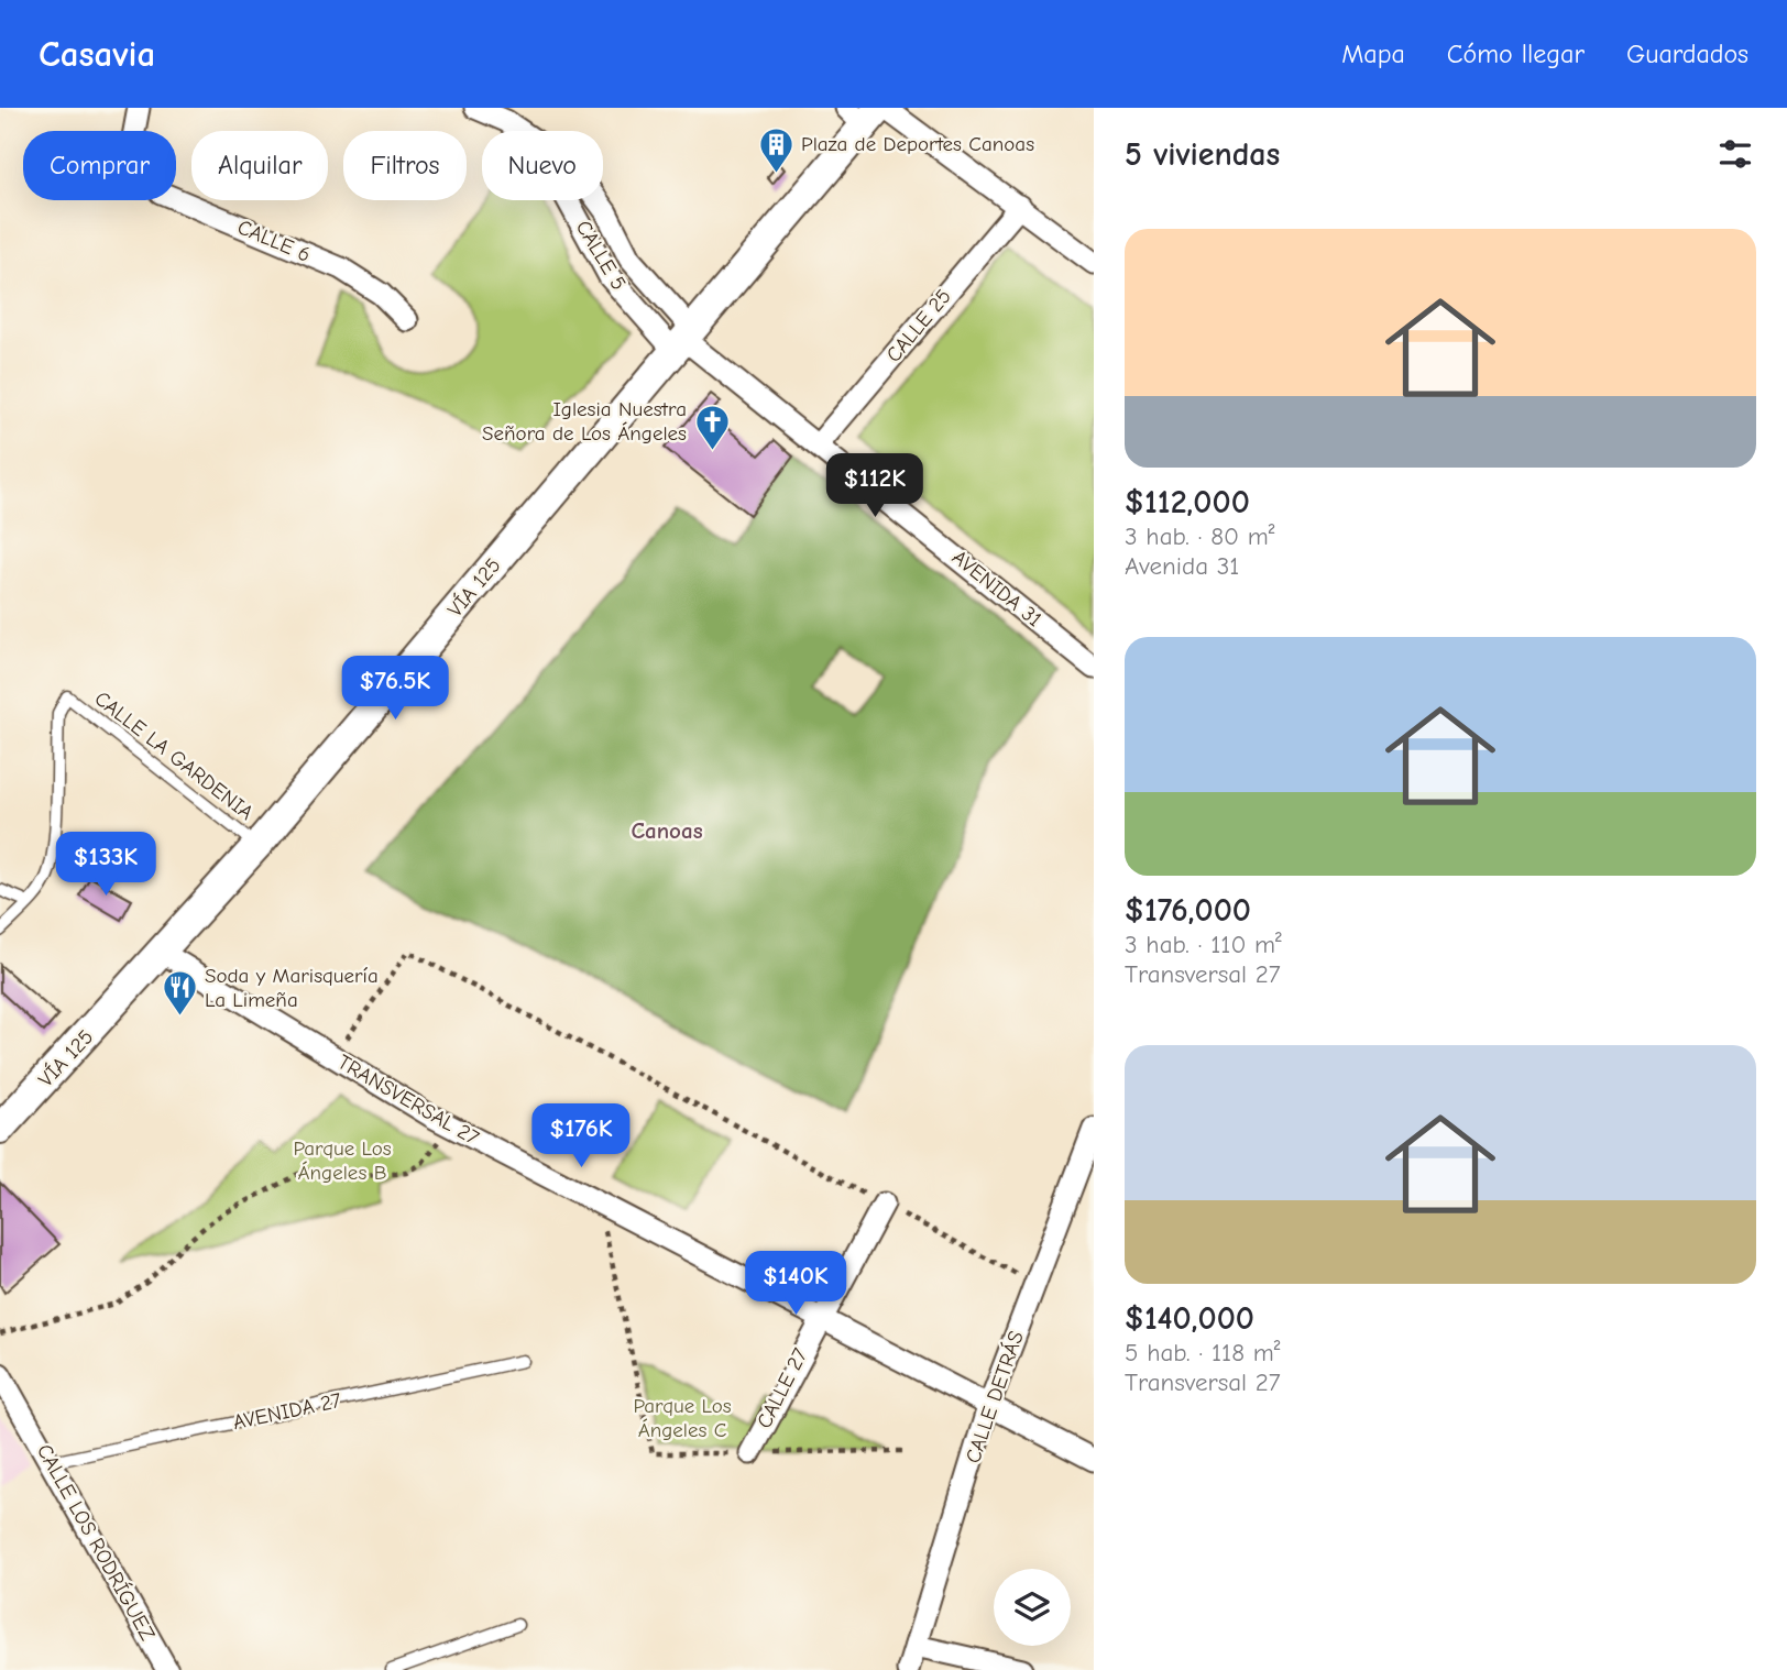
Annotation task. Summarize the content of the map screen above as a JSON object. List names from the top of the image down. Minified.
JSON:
{"streets":{"main road":["VÍA 125"],"street":["CALLE 6","CALLE 5","CALLE 25","AVENIDA 31","TRANSVERSAL 27","CALLE 27","CALLE DETRÁS","CALLE LOS RODRÍGUEZ"],"lane":["CALLE LA GARDENIA","AVENIDA 27"]},"crossings":[["CALLE 5","VÍA 125"],["CALLE 5","AVENIDA 31"],["CALLE 25","AVENIDA 31"],["VÍA 125","AVENIDA 31"],["VÍA 125","CALLE LA GARDENIA"],["VÍA 125","TRANSVERSAL 27"],["TRANSVERSAL 27","CALLE 27"],["TRANSVERSAL 27","CALLE DETRÁS"],["AVENIDA 27","CALLE LOS RODRÍGUEZ"]],"districts":["Canoas"],"parks":["Parque Los Ángeles B","Parque Los Ángeles C"],"places":{"building":["Plaza de Deportes Canoas"],"church":["Iglesia Nuestra Señora de Los Ángeles"],"restaurant":["Soda y Marisquería La Limeña"]},"page":{"header":"Casavia","nav":["Mapa","Cómo llegar","Guardados"],"heading":"5 viviendas","chip":["Comprar","Alquilar","Filtros","Nuevo"],"list":[{"name":"$112,000","note":"3 hab. · 80 m² · Avenida 31"},{"name":"$176,000","note":"3 hab. · 110 m² · Transversal 27"},{"name":"$140,000","note":"5 hab. · 118 m² · Transversal 27"}],"price":["$112K","$76.5K","$133K","$176K","$140K"]}}
